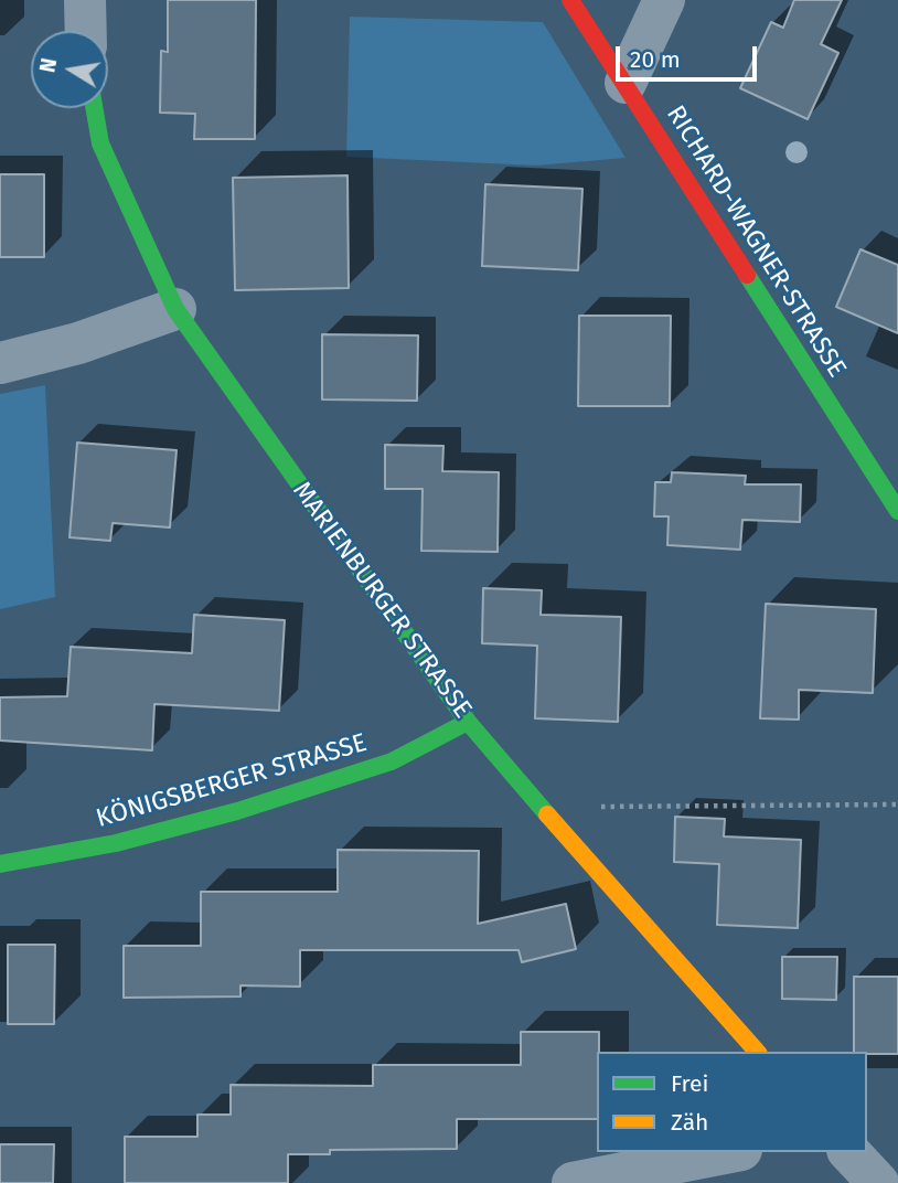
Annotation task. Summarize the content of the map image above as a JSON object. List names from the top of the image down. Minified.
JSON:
{"streets":{"street":["RICHARD-WAGNER-STRASSE","MARIENBURGER STRASSE","KÖNIGSBERGER STRASSE"]},"crossings":[["MARIENBURGER STRASSE","KÖNIGSBERGER STRASSE"]],"legend":["Frei","Zäh"],"scale_bar":"20 m","north":"left"}
